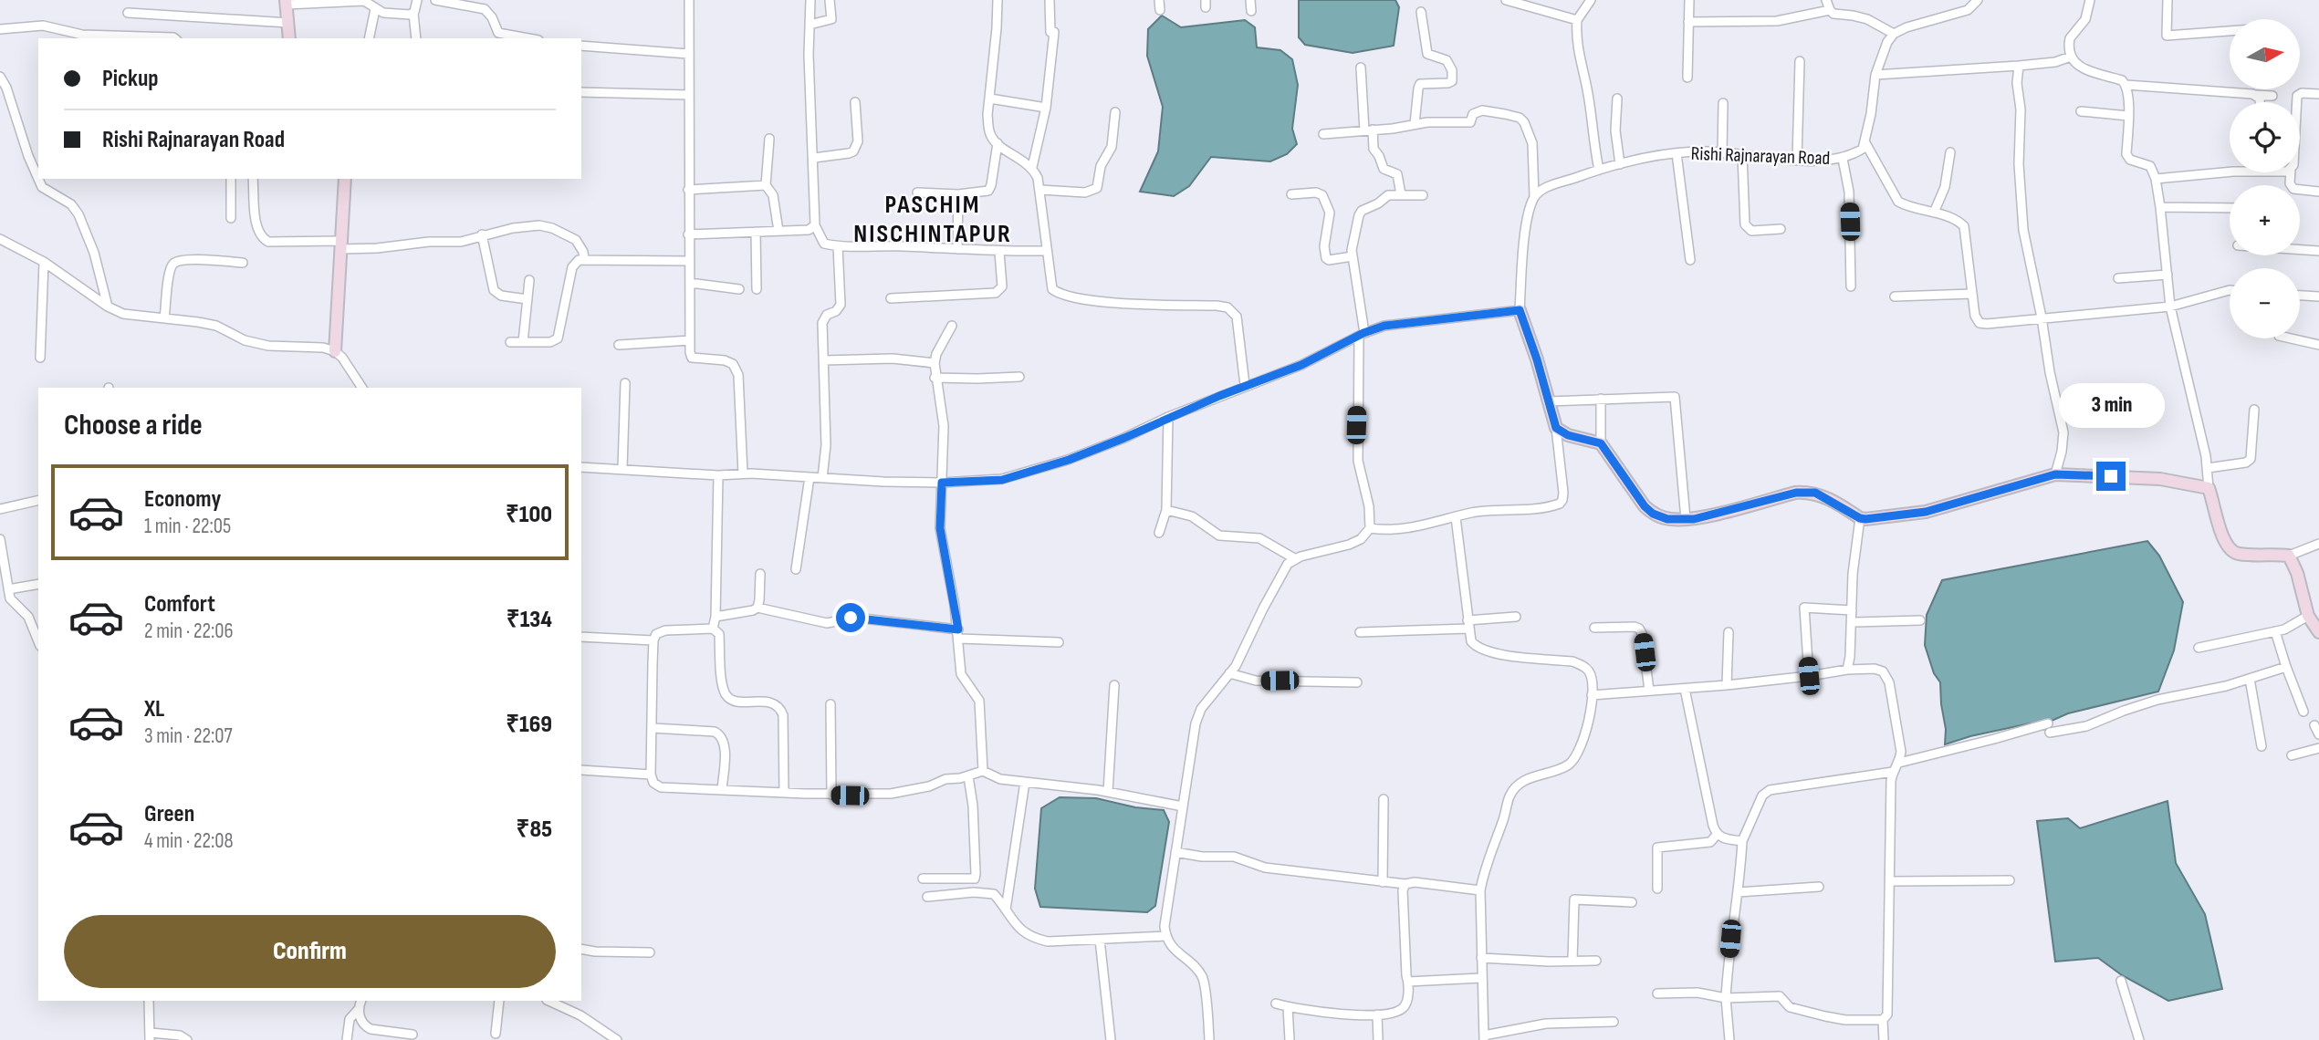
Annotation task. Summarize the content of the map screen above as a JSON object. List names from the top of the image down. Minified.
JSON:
{"streets":{"street":["Rishi Rajnarayan Road"]},"districts":["PASCHIM NISCHINTAPUR"],"north":"right","page":{"map_buttons":["+","−"],"banner":["Pickup","Rishi Rajnarayan Road"],"bubble":"3 min","heading":"Choose a ride","list":[{"name":"Economy","note":"1 min · 22:05","value":"₹100"},{"name":"Comfort","note":"2 min · 22:06","value":"₹134"},{"name":"XL","note":"3 min · 22:07","value":"₹169"},{"name":"Green","note":"4 min · 22:08","value":"₹85"}],"buttons":"Confirm"}}
